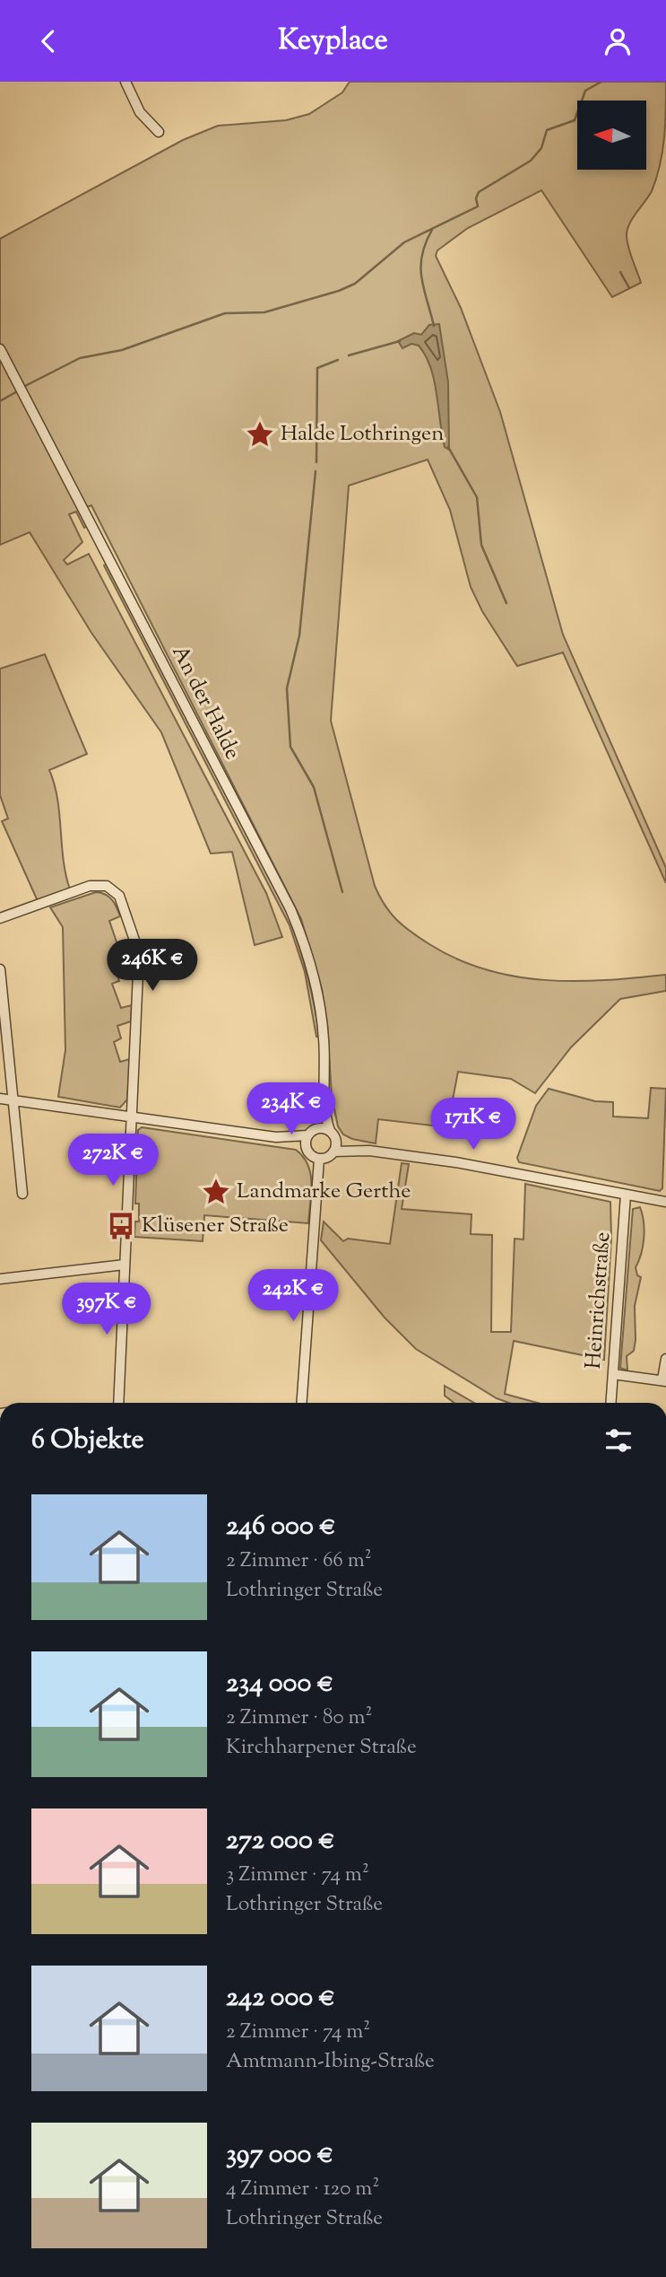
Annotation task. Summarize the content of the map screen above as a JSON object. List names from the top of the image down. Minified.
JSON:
{"streets":{"street":["An der Halde","Heinrichstraße"]},"places":{"place":["Halde Lothringen","Landmarke Gerthe"],"bus stop":["Klüsener Straße"]},"north":"left","page":{"header":"Keyplace","price":["246K €","234K €","171K €","272K €","242K €","397K €"],"heading":"6 Objekte","list":[{"name":"246 000 €","note":"2 Zimmer · 66 m² · Lothringer Straße"},{"name":"234 000 €","note":"2 Zimmer · 80 m² · Kirchharpener Straße"},{"name":"272 000 €","note":"3 Zimmer · 74 m² · Lothringer Straße"},{"name":"242 000 €","note":"2 Zimmer · 74 m² · Amtmann-Ibing-Straße"},{"name":"397 000 €","note":"4 Zimmer · 120 m² · Lothringer Straße"}]}}
